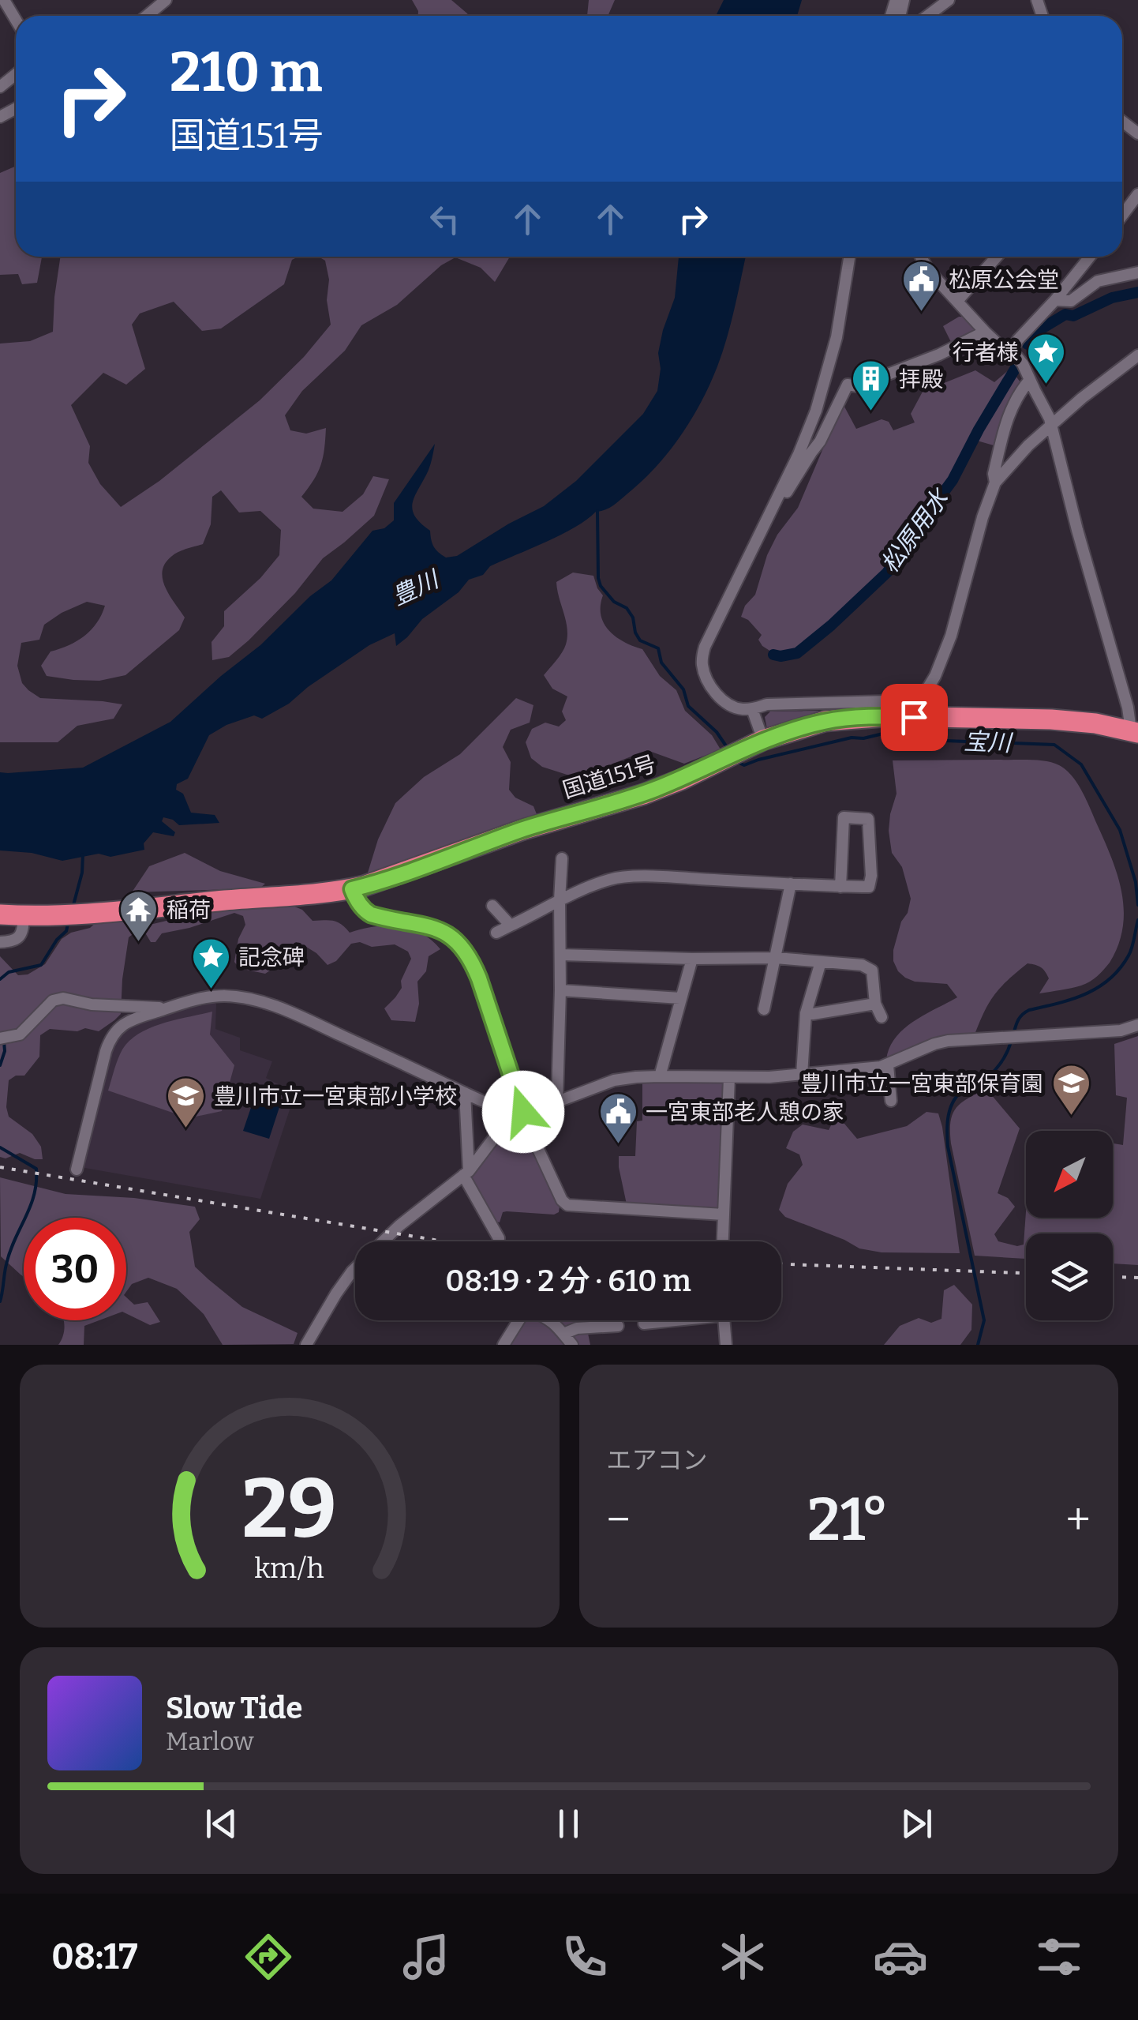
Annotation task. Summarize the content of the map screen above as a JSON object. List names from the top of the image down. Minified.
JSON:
{"streets":{"highway":["国道151号"]},"water":["松原用水","豊川","宝川"],"places":{"public building":["松原公会堂","一宮東部老人憩の家"],"place":["行者様","記念碑"],"building":["拝殿"],"temple":["稲荷"],"school or university":["豊川市立一宮東部保育園","豊川市立一宮東部小学校"]},"north":"bottom left","page":{"turn":["210 m","国道151号"],"limit":"30","trip":"08:19 · 2 分 · 610 m","tile":"エアコン","heat":["−","21°","+"],"song":["Slow Tide","Marlow"],"tabs":"08:17","gauge":["29","km/h"]}}
